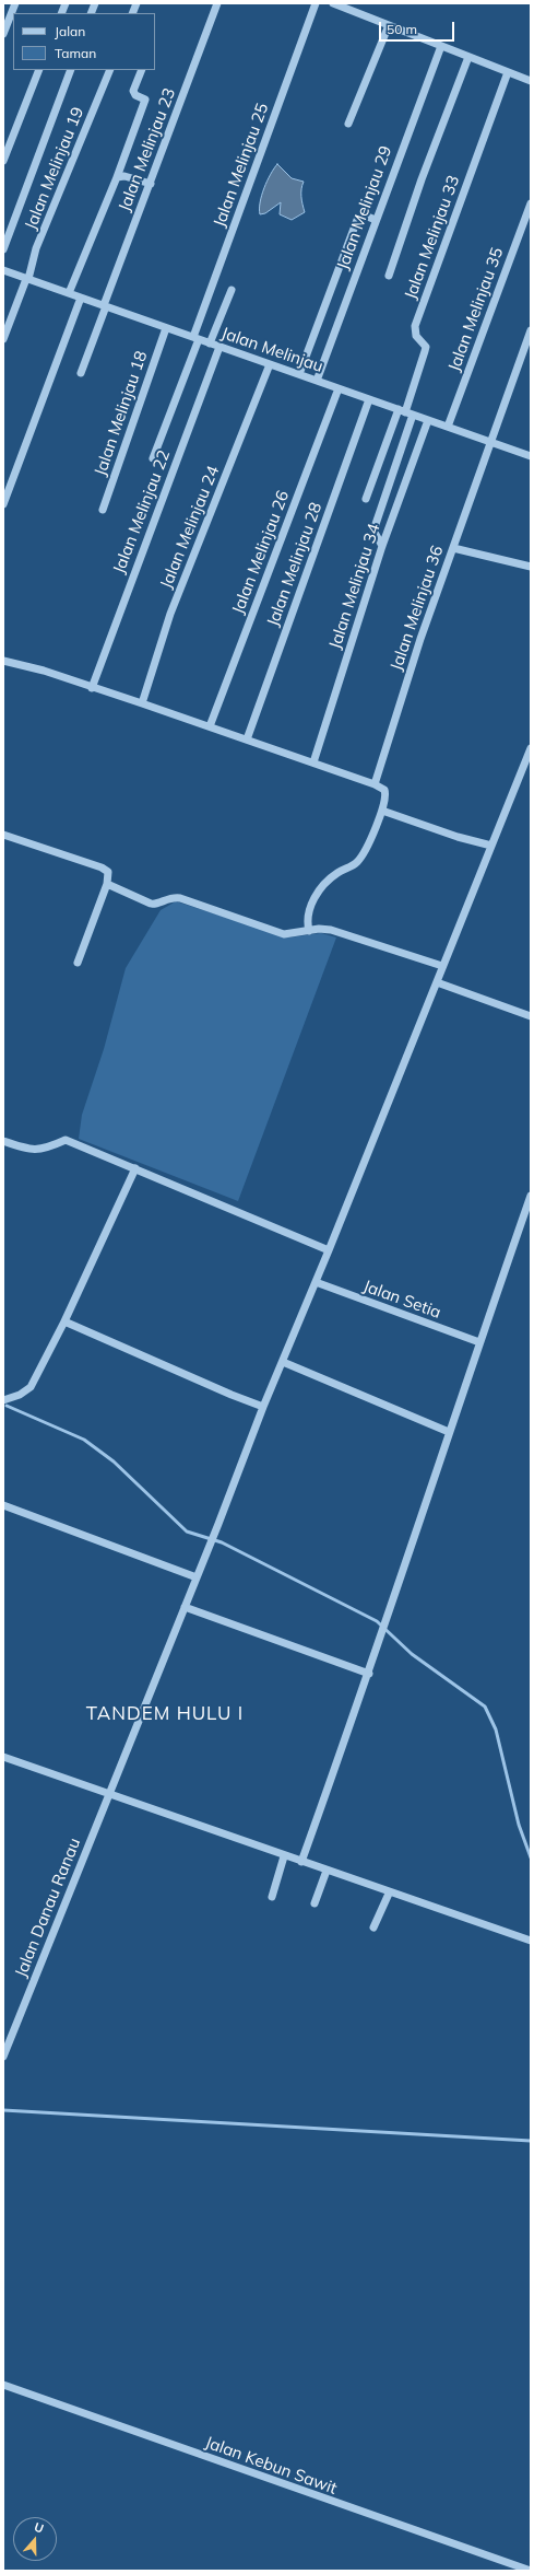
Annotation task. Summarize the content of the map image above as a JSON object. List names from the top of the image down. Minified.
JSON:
{"streets":{"street":["Jalan Melinjau 23","Jalan Melinjau 25","Jalan Melinjau 19","Jalan Melinjau 29","Jalan Melinjau 33","Jalan Melinjau 35","Jalan Melinjau","Jalan Melinjau 18","Jalan Melinjau 22","Jalan Melinjau 24","Jalan Melinjau 26","Jalan Melinjau 28","Jalan Melinjau 34","Jalan Melinjau 36","Jalan Setia","Jalan Danau Ranau","Jalan Kebun Sawit"]},"crossings":[["Jalan Melinjau 23","Jalan Melinjau"],["Jalan Melinjau 25","Jalan Melinjau"],["Jalan Melinjau 19","Jalan Melinjau"],["Jalan Melinjau 29","Jalan Melinjau"],["Jalan Melinjau 33","Jalan Melinjau"],["Jalan Melinjau 35","Jalan Melinjau"],["Jalan Melinjau","Jalan Melinjau 18"],["Jalan Melinjau","Jalan Melinjau 22"],["Jalan Melinjau","Jalan Melinjau 24"],["Jalan Melinjau","Jalan Melinjau 26"],["Jalan Melinjau","Jalan Melinjau 28"],["Jalan Melinjau","Jalan Melinjau 34"],["Jalan Melinjau","Jalan Melinjau 36"],["Jalan Setia","Jalan Danau Ranau"]],"districts":["TANDEM HULU I"],"legend":["Jalan","Taman"],"scale_bar":"50 m","north":"top"}
